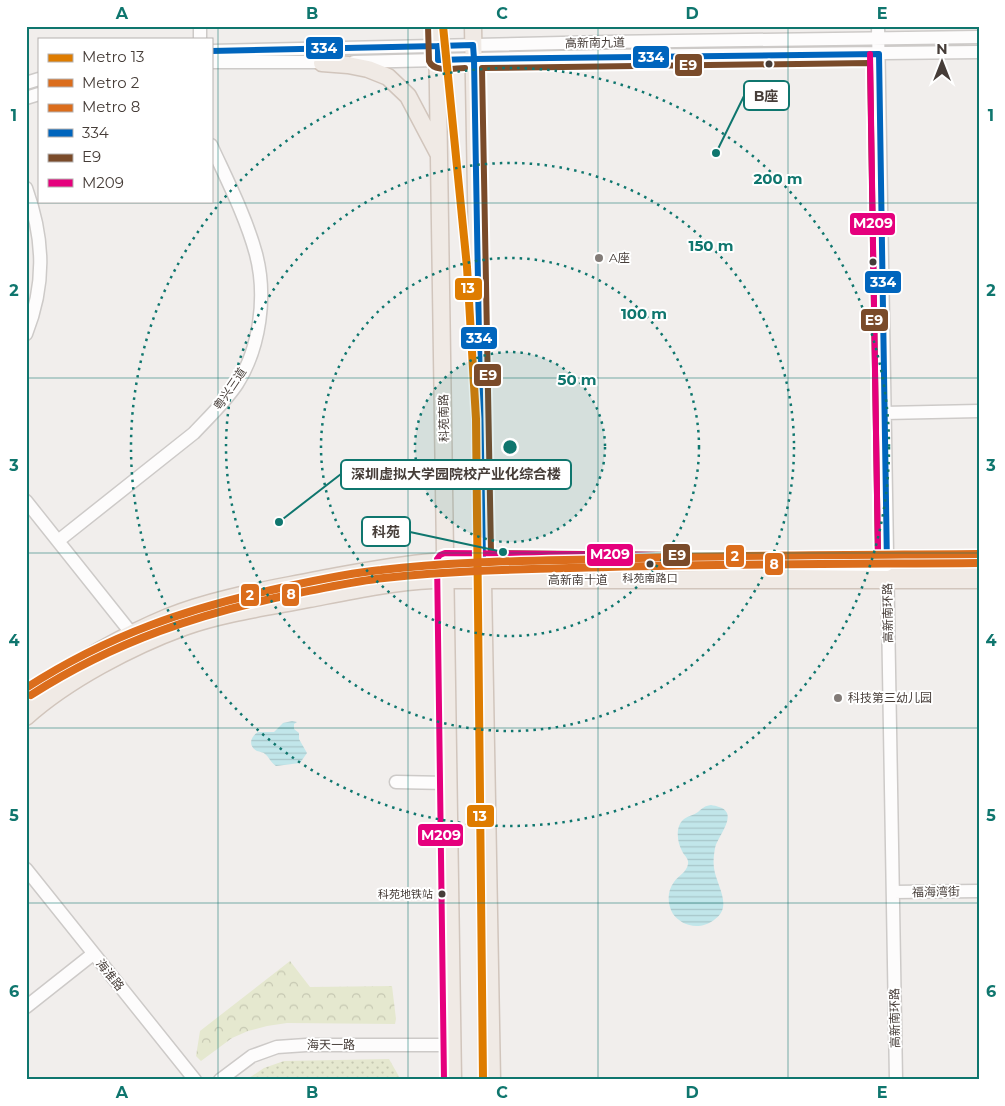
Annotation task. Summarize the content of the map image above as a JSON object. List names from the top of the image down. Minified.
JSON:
{"streets":{"main road":["科苑南路","高新南十道"],"street":["高新南九道","粤兴三道","高新南环路","福海湾街","海淮路","海天一路"]},"crossings":[["高新南九道","科苑南路"],["高新南九道","高新南环路"],["科苑南路","高新南十道"],["科苑南路","海天一路"],["高新南十道","高新南环路"],["高新南环路","福海湾街"]],"places":["B座","A座","深圳虚拟大学园院校产业化综合楼","科苑","科苑南路口","科技第三幼儿园","科苑地铁站"],"lines":["metro line 13","transit line E9","transit line 334","transit line M209","metro line 2","metro line 8"],"legend":["Metro 13","Metro 2","Metro 8","334","E9","M209"],"north":"top","grid":{"columns":["A","B","C","D","E"],"rows":["1","2","3","4","5","6"]},"rings":["200 m","150 m","100 m","50 m"]}
